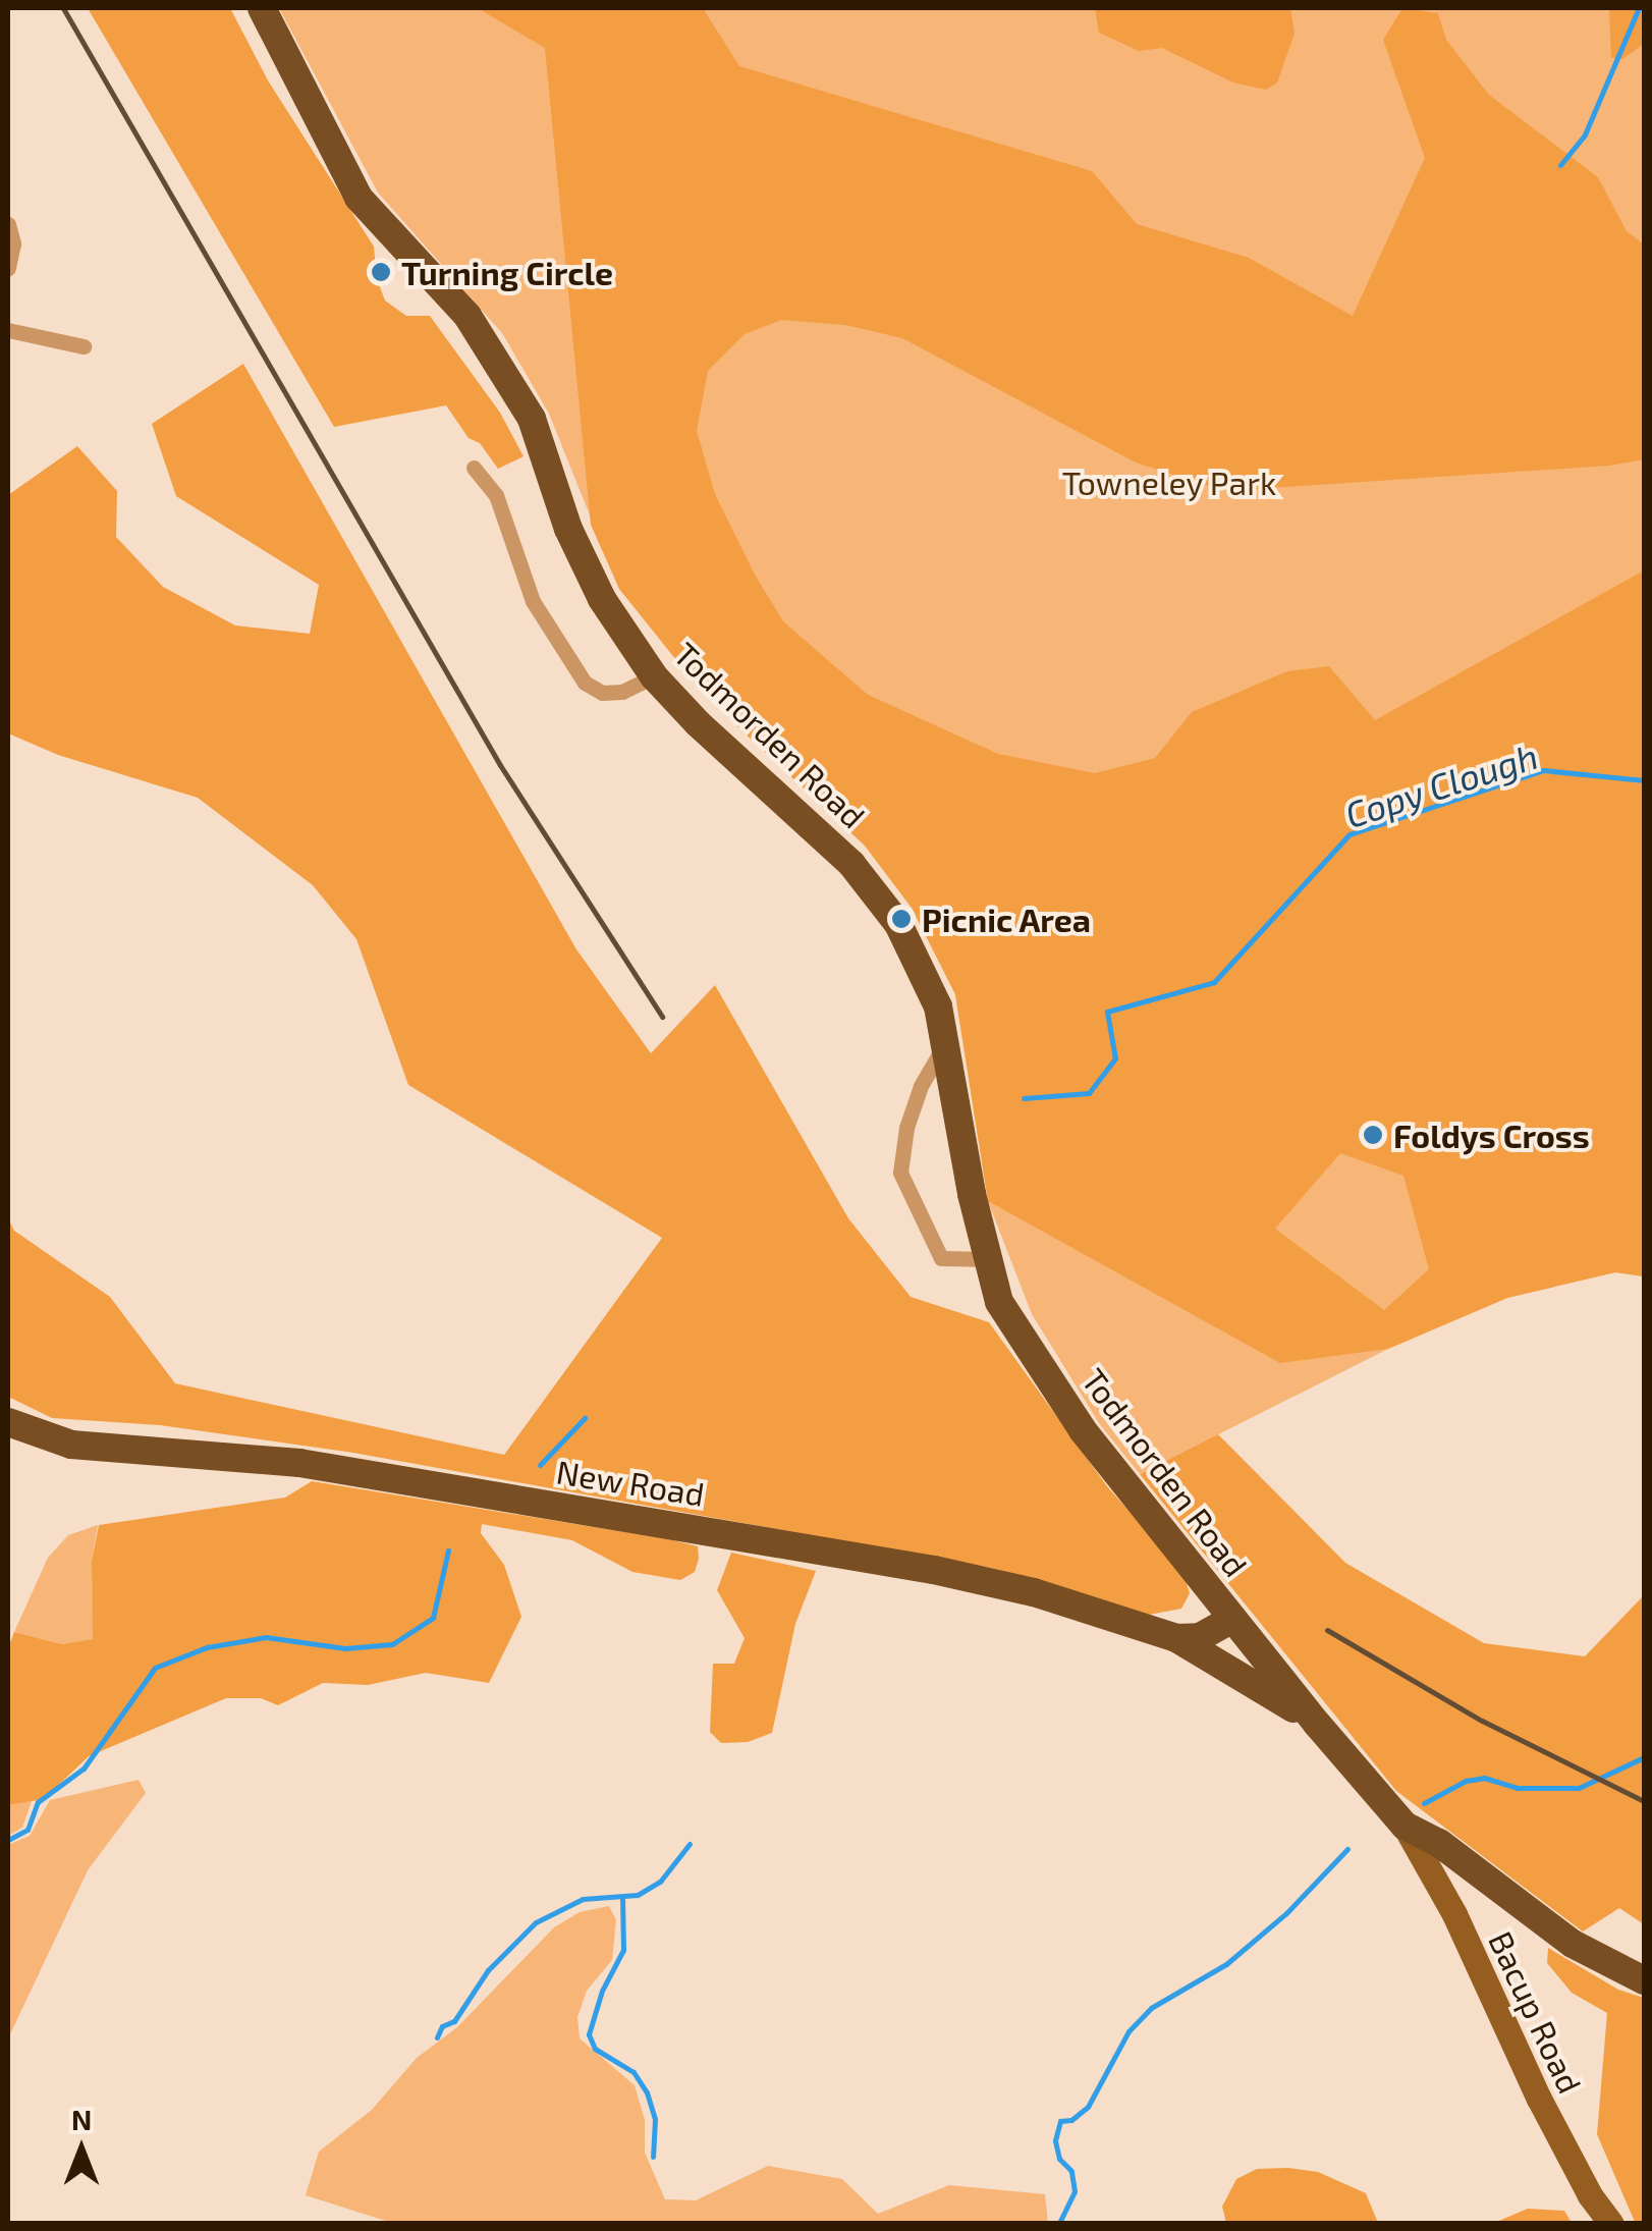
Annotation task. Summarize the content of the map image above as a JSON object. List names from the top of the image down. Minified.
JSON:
{"streets":{"highway":["Todmorden Road","New Road"],"main road":["Bacup Road"]},"crossings":[["Todmorden Road","New Road"],["Todmorden Road","Bacup Road"]],"water":["Copy Clough"],"parks":["Towneley Park"],"places":["Turning Circle","Picnic Area","Foldys Cross"],"north":"top"}
